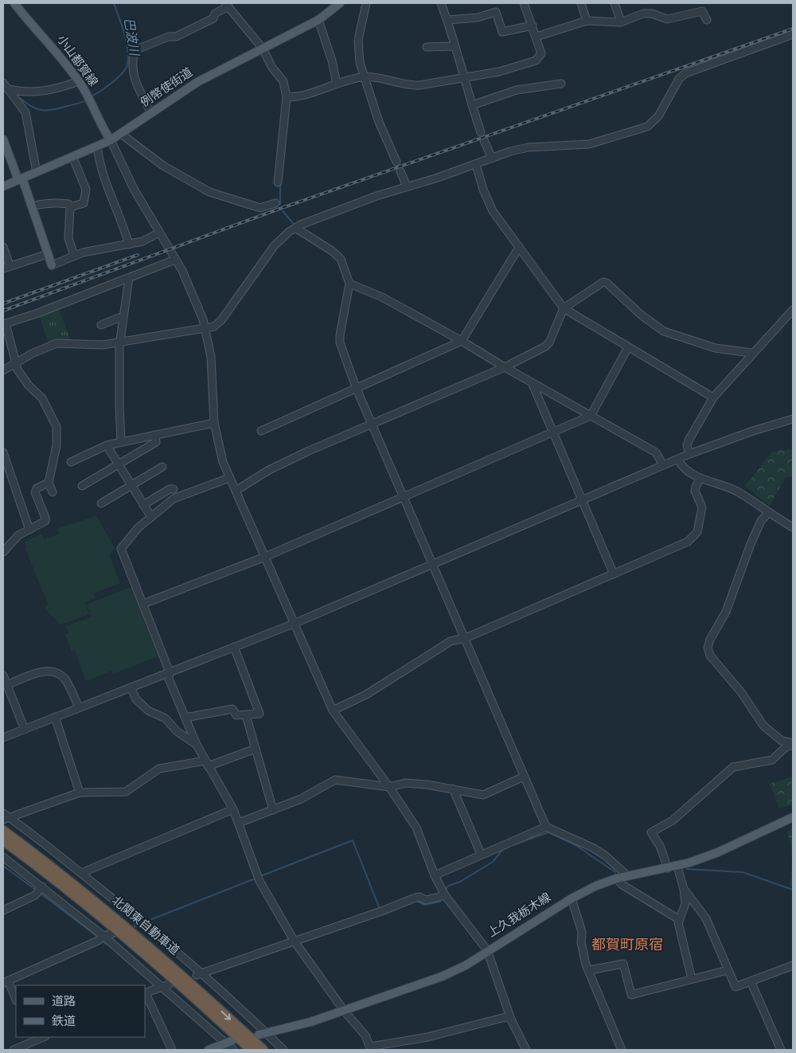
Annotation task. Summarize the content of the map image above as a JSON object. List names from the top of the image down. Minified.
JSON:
{"streets":{"highway":["北関東自動車道"],"main road":["小山都賀線","例幣使街道","上久我栃木線"]},"crossings":[["小山都賀線","例幣使街道"]],"districts":["都賀町原宿"],"water":["巴波川"],"legend":["道路","鉄道"]}
